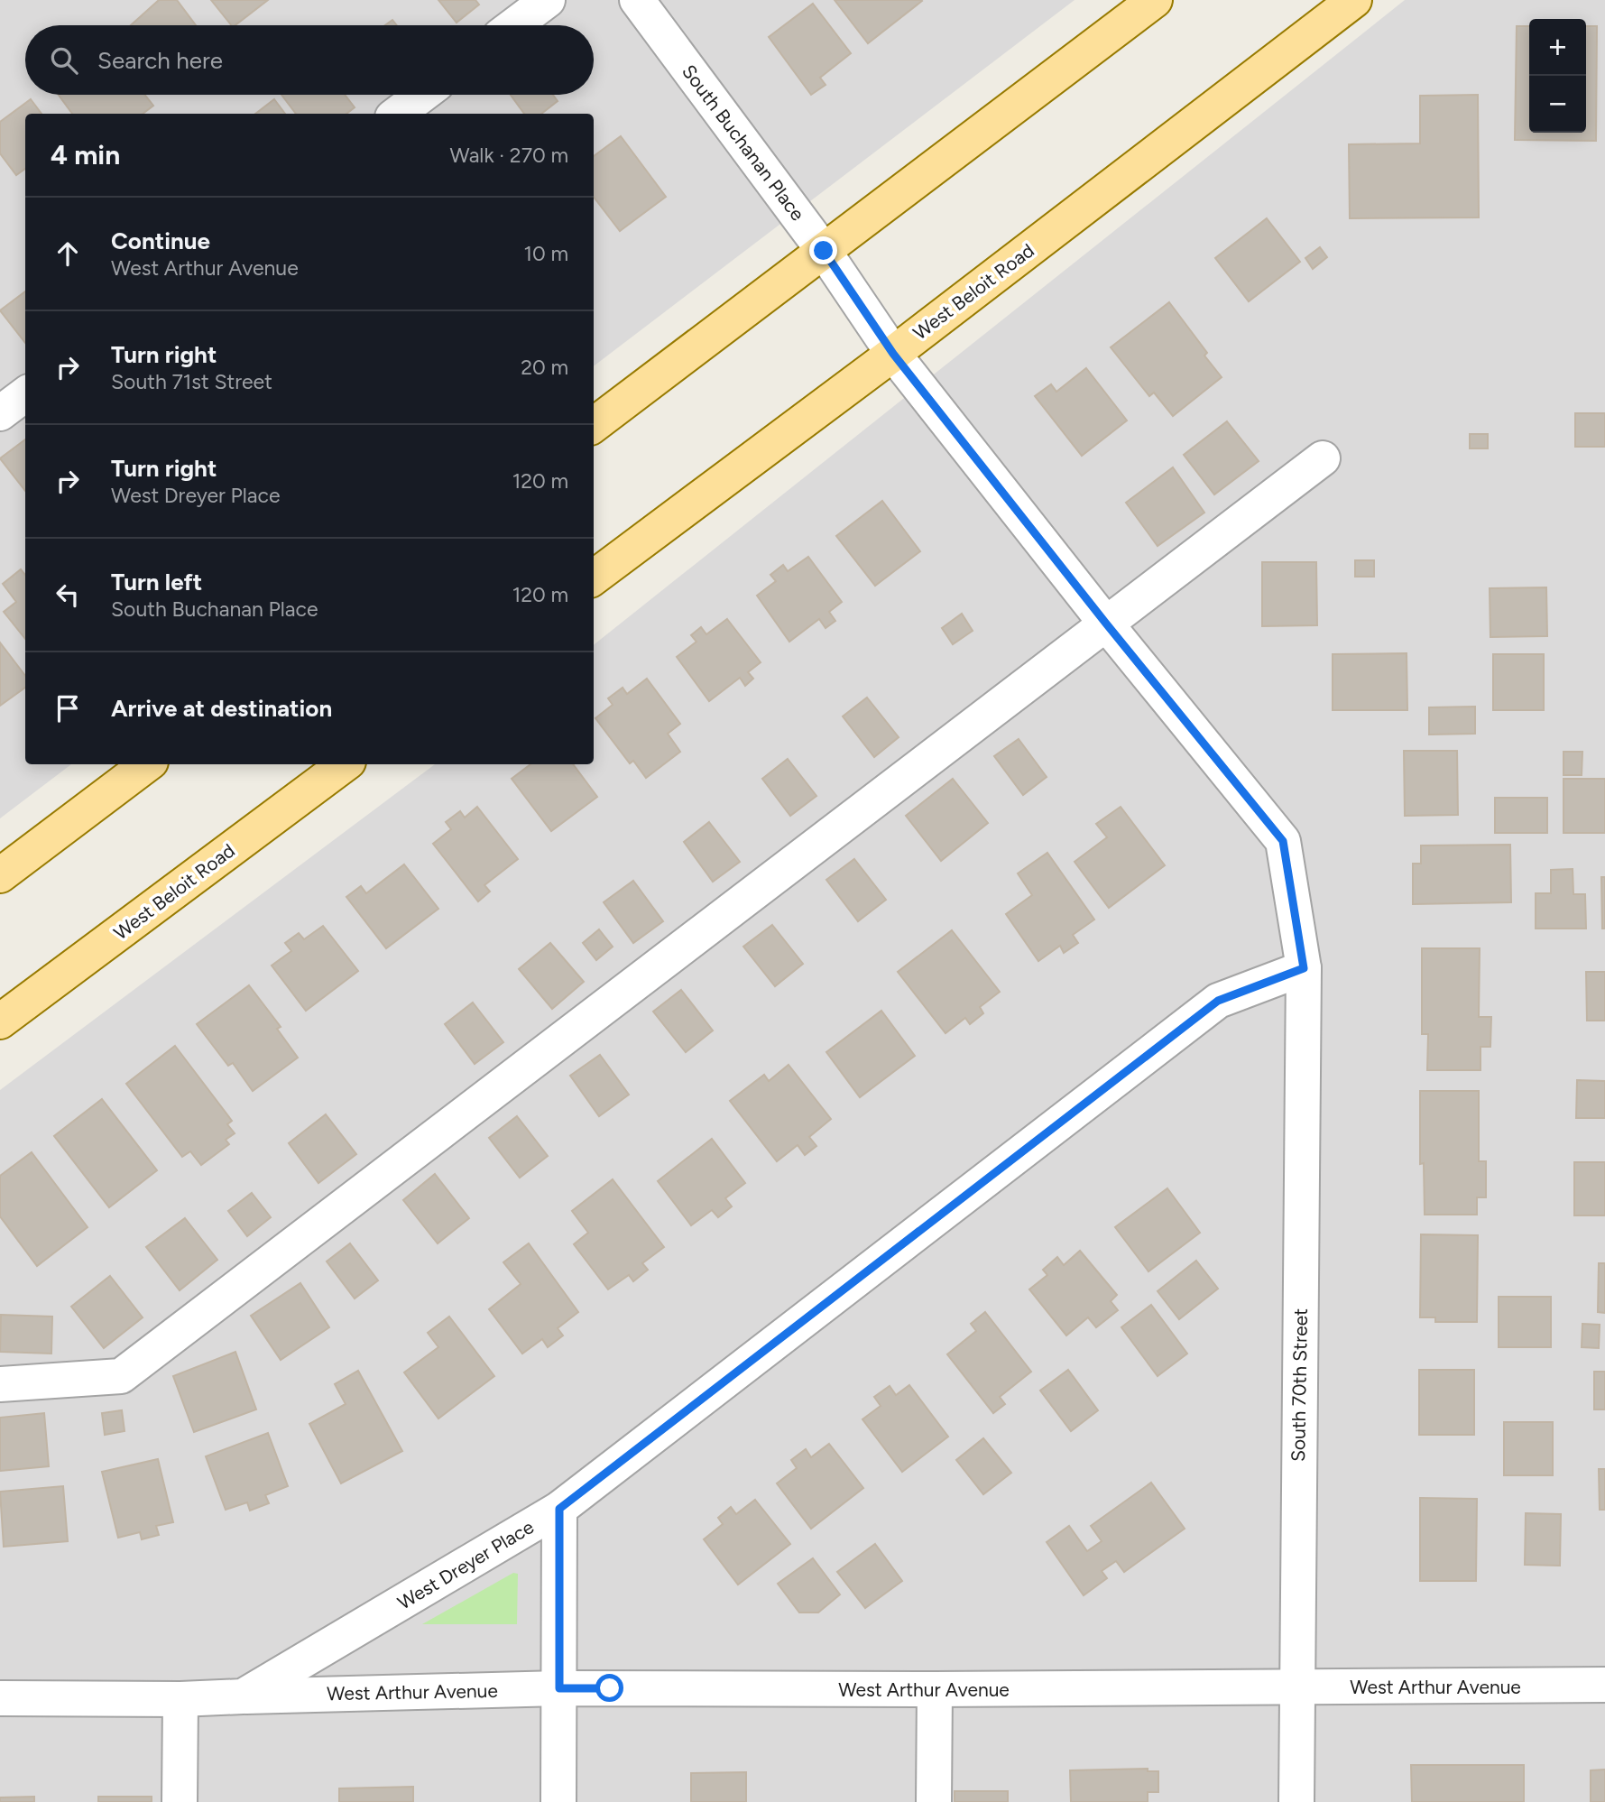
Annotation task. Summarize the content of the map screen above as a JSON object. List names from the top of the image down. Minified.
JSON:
{"streets":{"main road":["West Beloit Road"],"street":["South Buchanan Place","South 70th Street","West Dreyer Place","West Arthur Avenue"]},"crossings":[["South Buchanan Place","West Beloit Road"],["South Buchanan Place","South 70th Street"],["South Buchanan Place","West Dreyer Place"],["South 70th Street","West Dreyer Place"],["South 70th Street","West Arthur Avenue"],["West Dreyer Place","West Arthur Avenue"]],"page":{"map_buttons":["+","−"],"search":"Search here","heading":["4 min","Walk · 270 m"],"list":[["Continue","West Arthur Avenue","10 m"],["Turn right","South 71st Street","20 m"],["Turn right","West Dreyer Place","120 m"],["Turn left","South Buchanan Place","120 m"],"Arrive at destination"]}}
